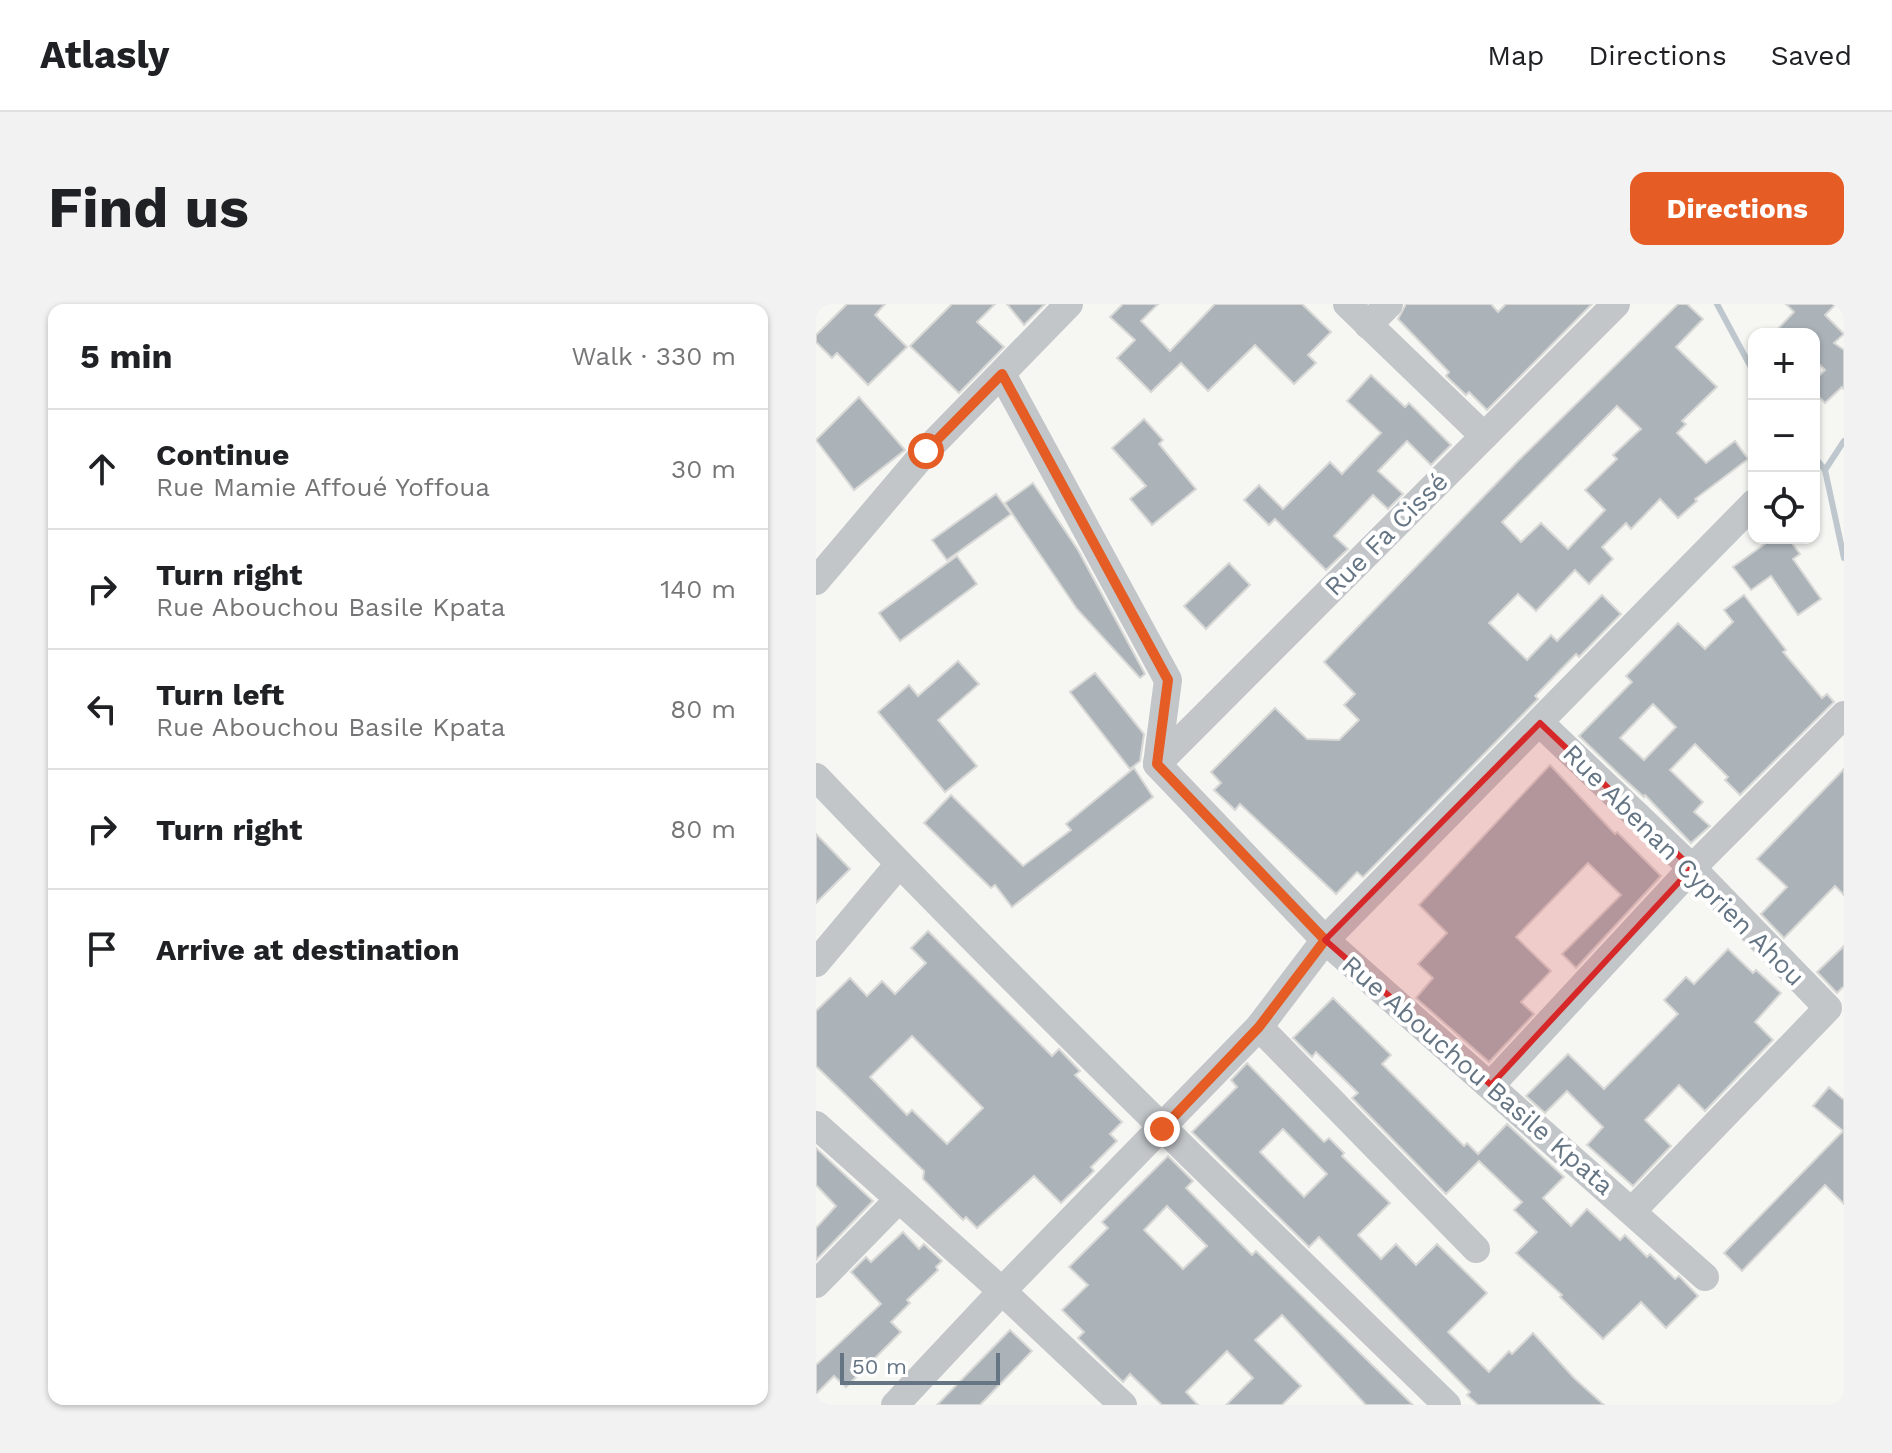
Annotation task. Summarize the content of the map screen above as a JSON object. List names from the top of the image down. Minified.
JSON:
{"streets":{"street":["Rue Fa Cissé","Rue Abenan Cyprien Ahou","Rue Abouchou Basile Kpata"]},"crossings":[["Rue Fa Cissé","Rue Abouchou Basile Kpata"],["Rue Abenan Cyprien Ahou","Rue Abouchou Basile Kpata"]],"scale_bar":"50 m","page":{"header":"Atlasly","nav":["Map","Directions","Saved"],"buttons":"Directions","title":"Find us","heading":["5 min","Walk · 330 m"],"map_buttons":["+","−"],"list":[["Continue","Rue Mamie Affoué Yoffoua","30 m"],["Turn right","Rue Abouchou Basile Kpata","140 m"],["Turn left","Rue Abouchou Basile Kpata","80 m"],["Turn right","80 m"],"Arrive at destination"],"scale":"50 m"}}
